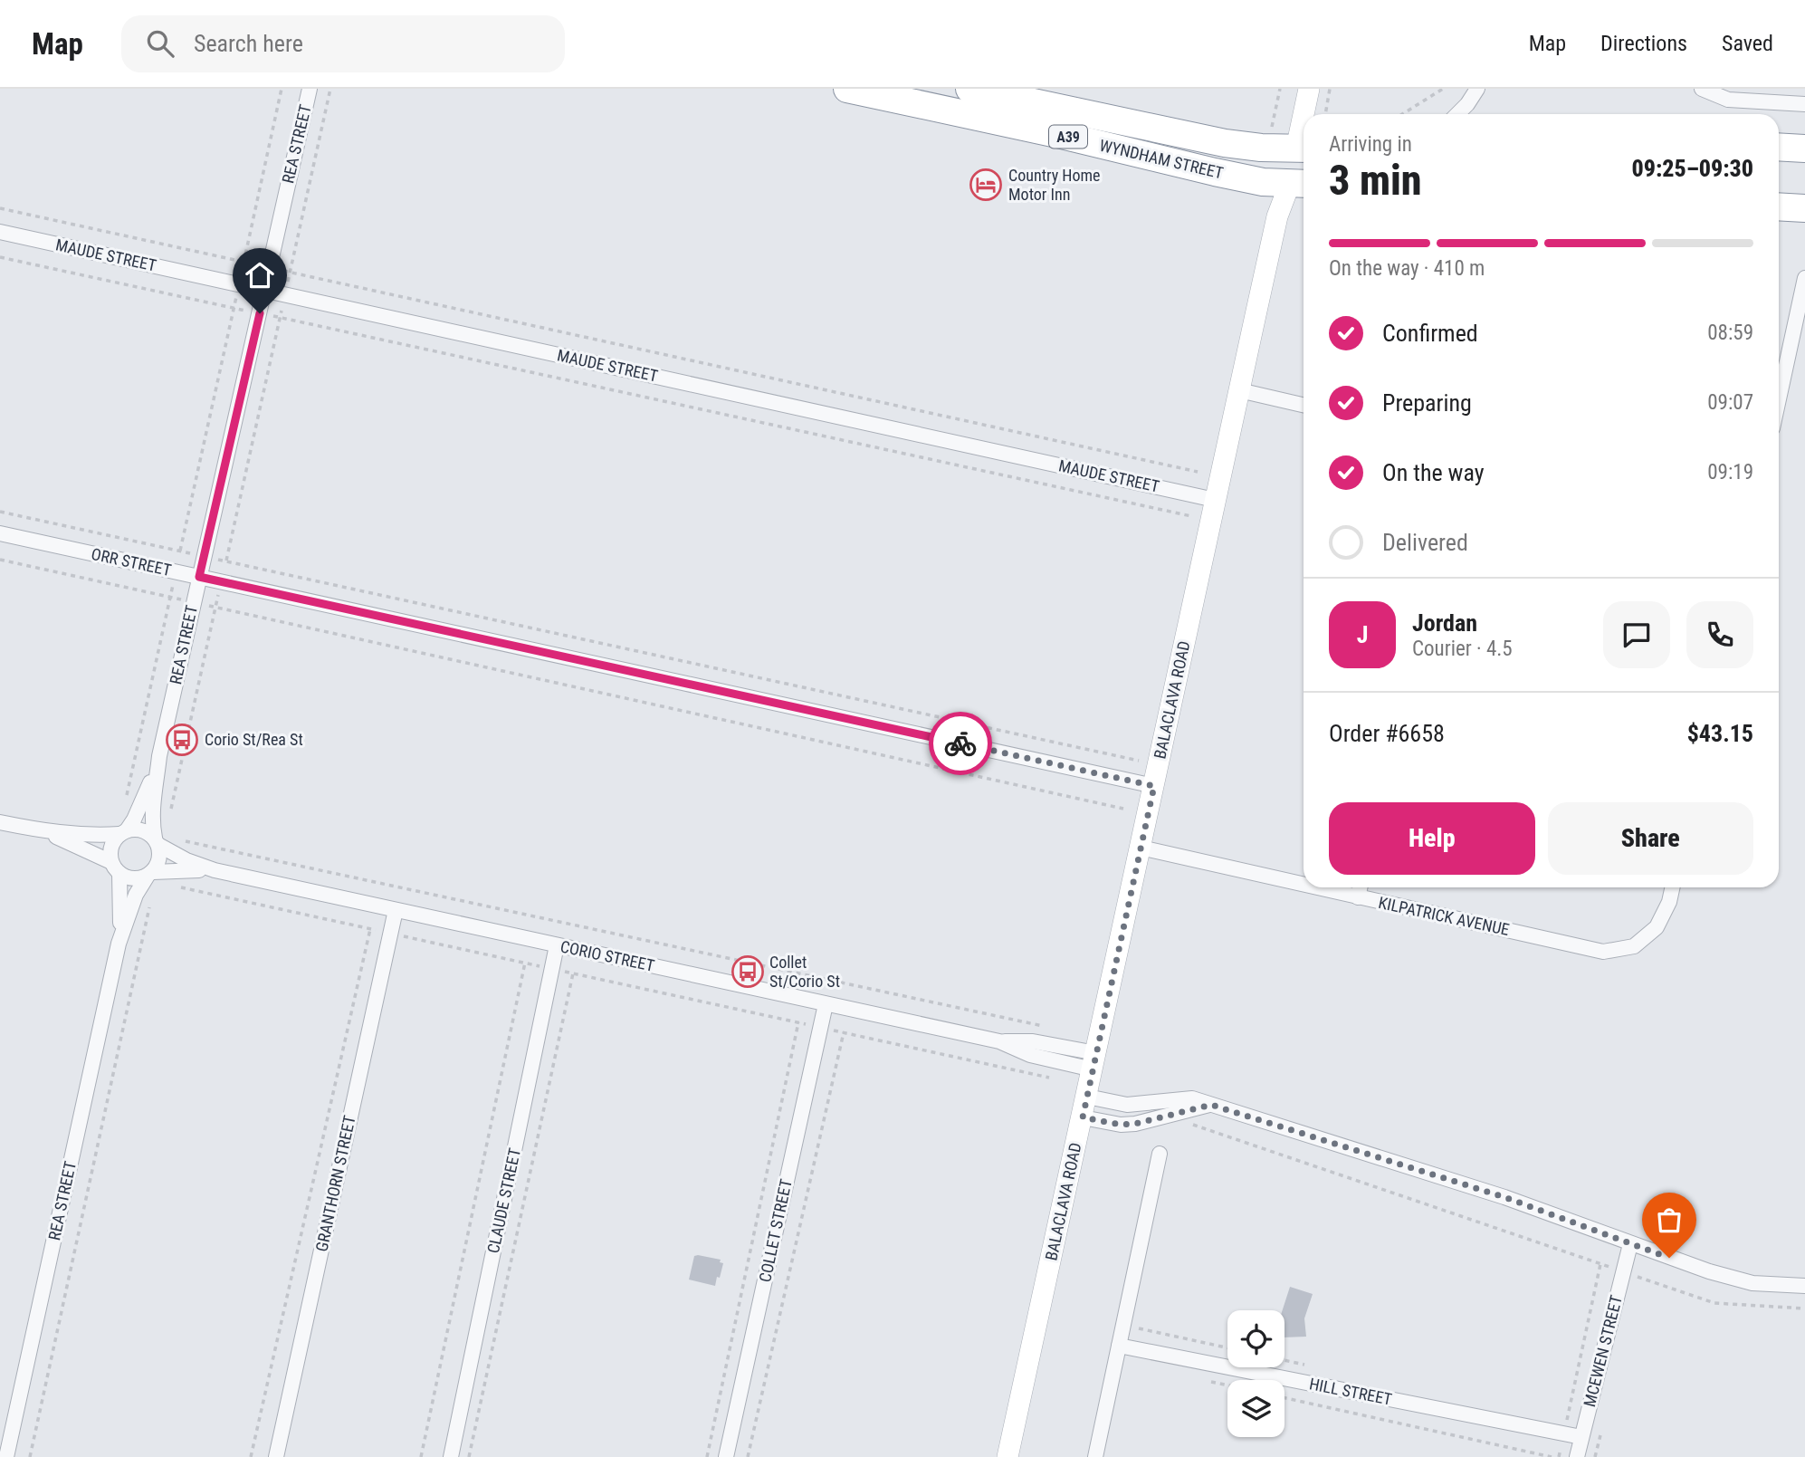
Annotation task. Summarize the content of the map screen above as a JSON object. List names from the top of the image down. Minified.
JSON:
{"streets":{"highway":["A39","WYNDHAM STREET"],"main road":["BALACLAVA ROAD"],"street":["REA STREET","MAUDE STREET","ORR STREET","KILPATRICK AVENUE","CORIO STREET","GRANTHORN STREET","CLAUDE STREET","COLLET STREET","MCEWEN STREET","HILL STREET"]},"crossings":[["REA STREET","MAUDE STREET"],["REA STREET","ORR STREET"],["REA STREET","CORIO STREET"],["WYNDHAM STREET","BALACLAVA ROAD"],["MAUDE STREET","BALACLAVA ROAD"],["ORR STREET","BALACLAVA ROAD"],["BALACLAVA ROAD","KILPATRICK AVENUE"],["BALACLAVA ROAD","CORIO STREET"],["CORIO STREET","GRANTHORN STREET"],["CORIO STREET","CLAUDE STREET"],["CORIO STREET","COLLET STREET"],["MCEWEN STREET","HILL STREET"]],"places":{"hotel":["Country Home Motor Inn"],"bus stop":["Corio St/Rea St","Collet St/Corio St"]},"page":{"header":"Map","search":"Search here","nav":["Map","Directions","Saved"],"heading":["3 min","Arriving in","09:25–09:30"],"panel":["Jordan","Courier · 4.5","Order #6658","$43.15"],"bar":"On the way · 410 m","list":[["Confirmed","08:59"],["Preparing","09:07"],["On the way","09:19"],"Delivered"],"round":"J","buttons":["Help","Share"]}}
